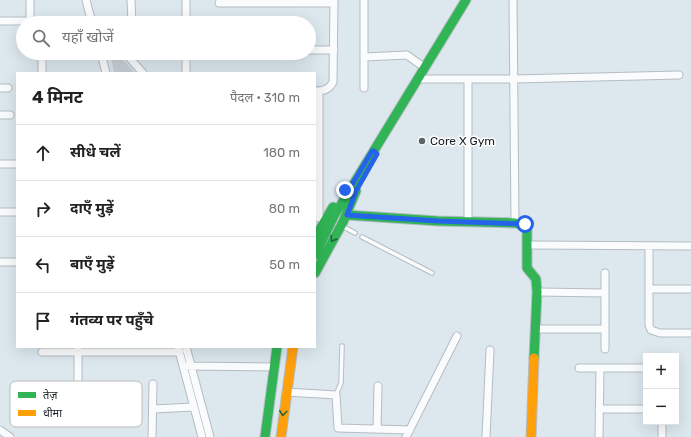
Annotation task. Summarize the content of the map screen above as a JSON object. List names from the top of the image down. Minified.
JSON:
{"places":["Core X Gym"],"legend":["तेज़","धीमा"],"page":{"search":"यहाँ खोजें","heading":["4 मिनट","पैदल · 310 m"],"list":[["सीधे चलें","180 m"],["दाएँ मुड़ें","80 m"],["बाएँ मुड़ें","50 m"],"गंतव्य पर पहुँचे"],"map_buttons":["+","−"]}}
